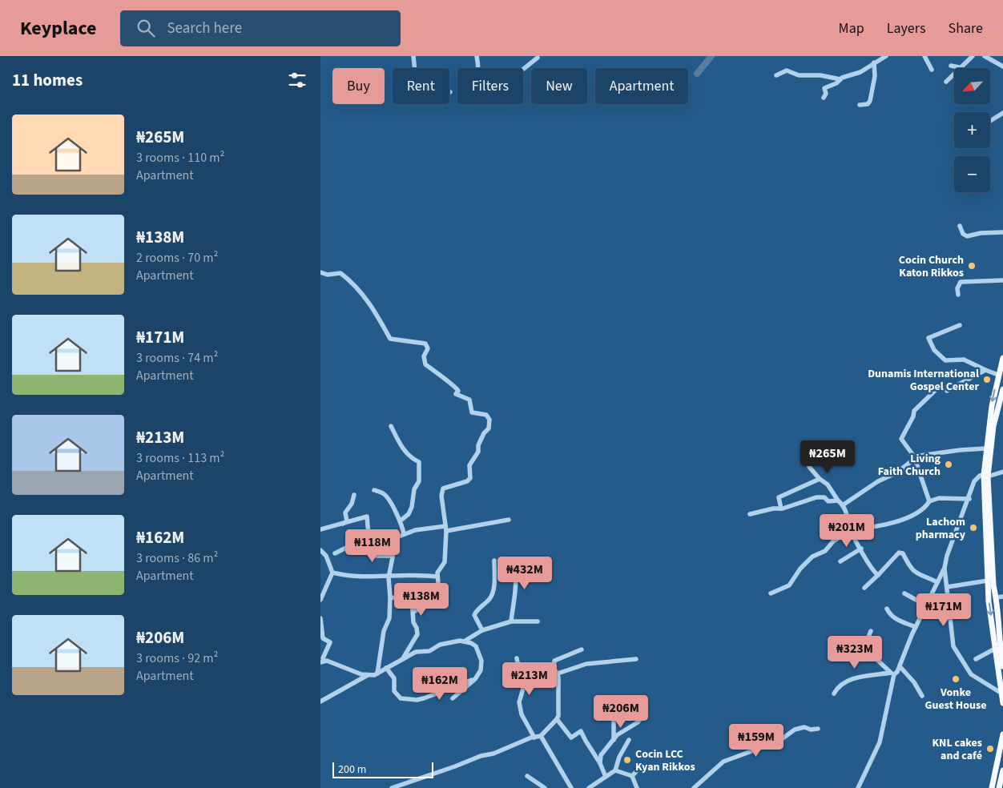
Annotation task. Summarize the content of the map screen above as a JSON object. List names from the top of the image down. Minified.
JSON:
{"places":["Cocin Church Katon Rikkos","Dunamis International Gospel Center","Living Faith Church","Lachom pharmacy","Vonke Guest House","KNL cakes and café","Cocin LCC Kyan Rikkos"],"scale_bar":"200 m","north":"bottom left","page":{"header":"Keyplace","search":"Search here","nav":["Map","Layers","Share"],"heading":"11 homes","map_buttons":["+","−"],"chip":["Buy","Rent","Filters","New","Apartment"],"list":[{"name":"₦265M","note":"3 rooms · 110 m² · Apartment"},{"name":"₦138M","note":"2 rooms · 70 m² · Apartment"},{"name":"₦171M","note":"3 rooms · 74 m² · Apartment"},{"name":"₦213M","note":"3 rooms · 113 m² · Apartment"},{"name":"₦162M","note":"3 rooms · 86 m² · Apartment"},{"name":"₦206M","note":"3 rooms · 92 m² · Apartment"}],"price":["₦265M","₦201M","₦118M","₦432M","₦138M","₦171M","₦323M","₦213M","₦162M","₦206M","₦159M"],"scale":"200 m"}}
